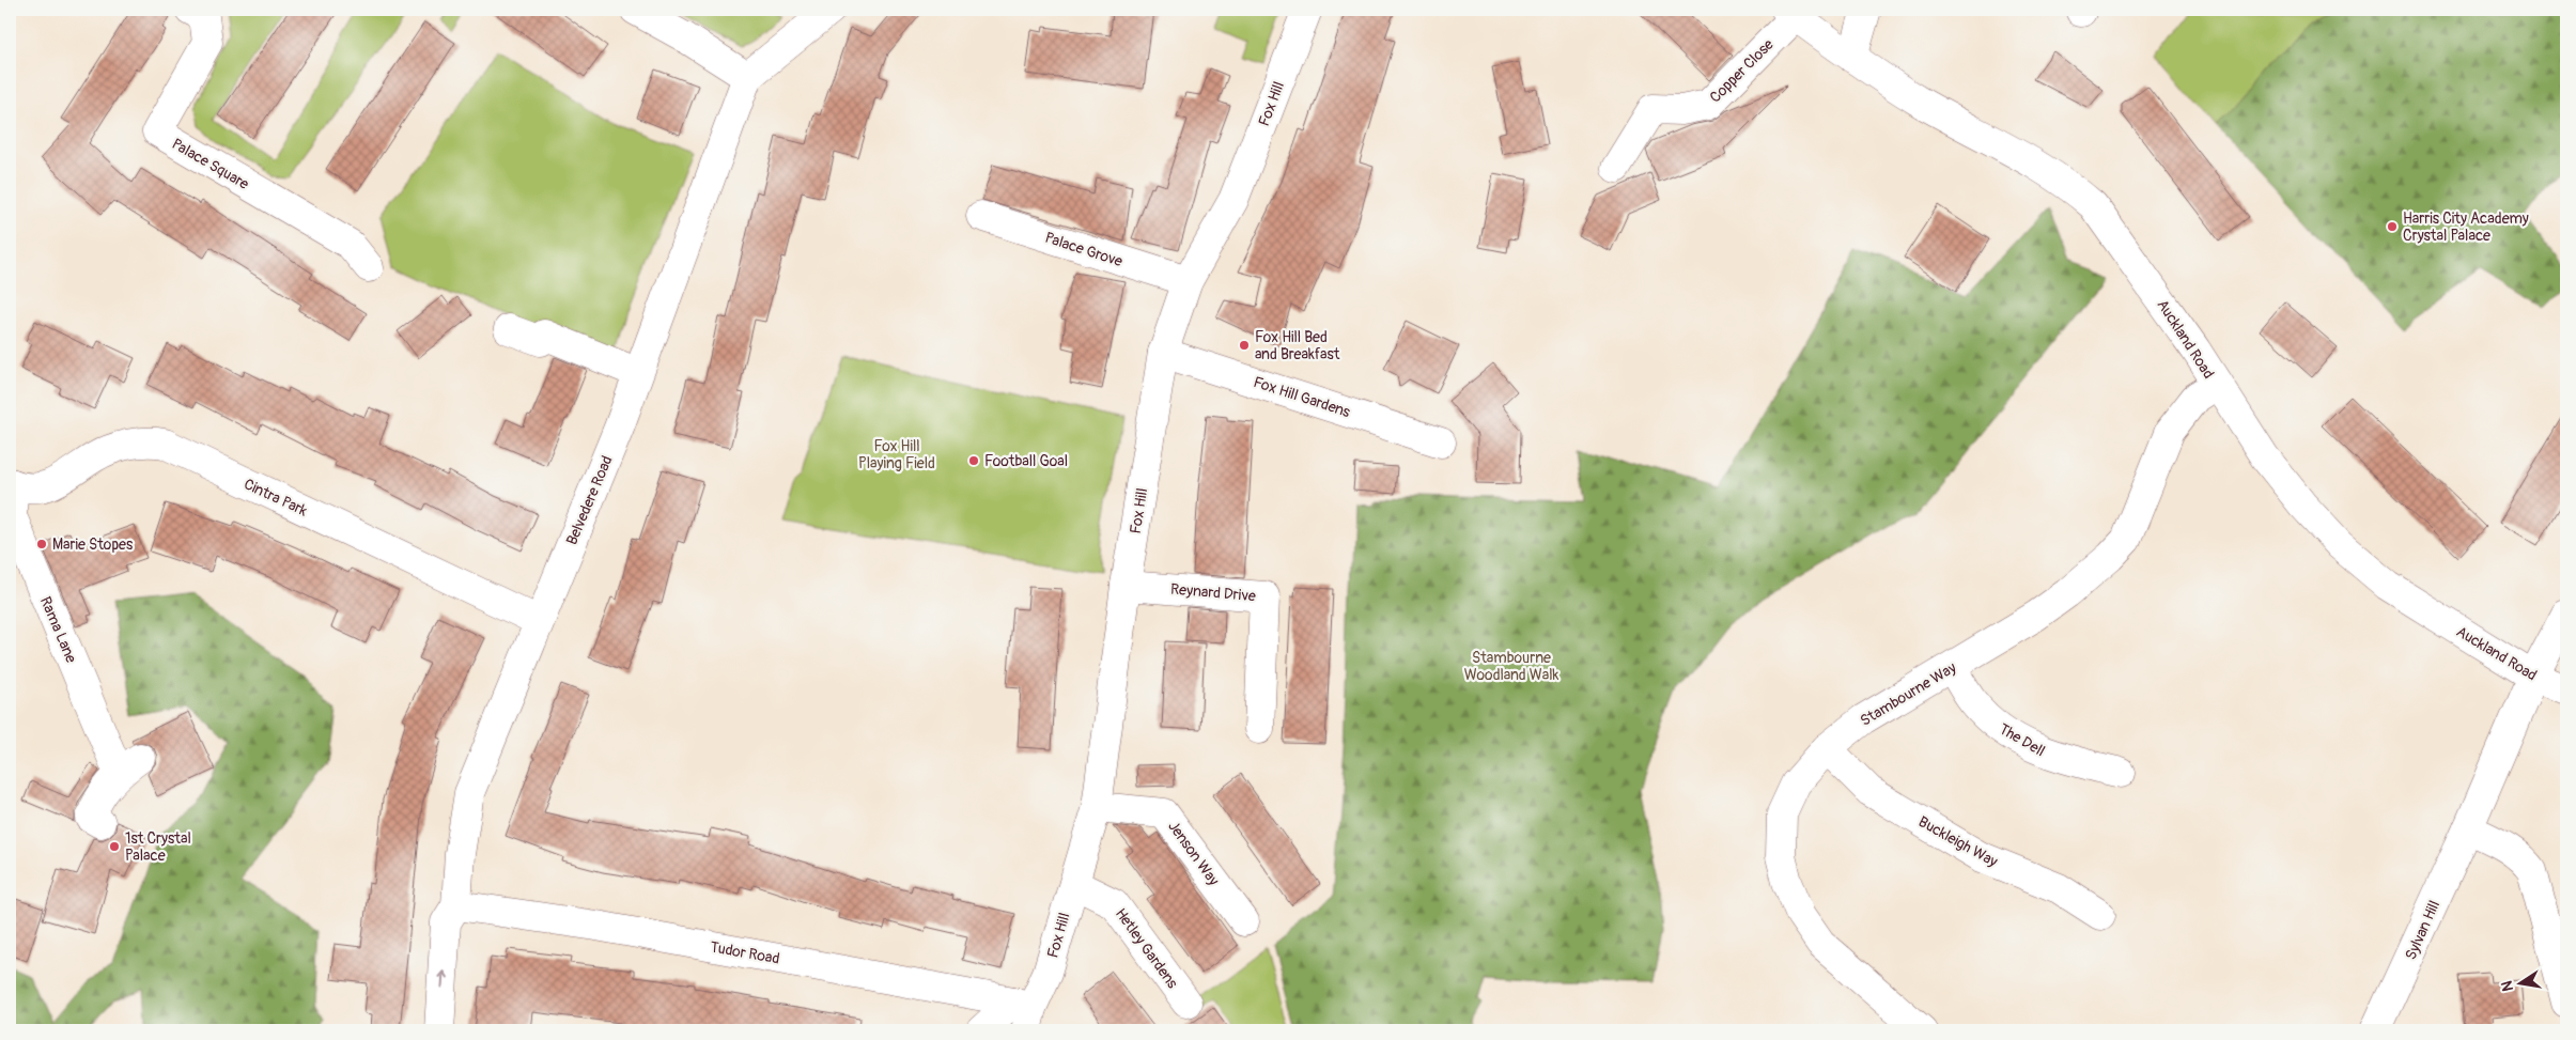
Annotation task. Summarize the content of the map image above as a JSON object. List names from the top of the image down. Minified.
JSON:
{"streets":{"street":["Copper Close","Fox Hill","Palace Square","Palace Grove","Auckland Road","Fox Hill Gardens","Cintra Park","Belvedere Road","Reynard Drive","Rama Lane","Stambourne Way","The Dell","Buckleigh Way","Jenson Way","Sylvan Hill","Hetley Gardens","Tudor Road"]},"crossings":[["Copper Close","Auckland Road"],["Fox Hill","Palace Grove"],["Fox Hill","Fox Hill Gardens"],["Fox Hill","Reynard Drive"],["Fox Hill","Jenson Way"],["Fox Hill","Hetley Gardens"],["Fox Hill","Tudor Road"],["Auckland Road","Stambourne Way"],["Auckland Road","Sylvan Hill"],["Cintra Park","Belvedere Road"],["Cintra Park","Rama Lane"],["Belvedere Road","Tudor Road"],["Stambourne Way","The Dell"],["Stambourne Way","Buckleigh Way"]],"parks":["Fox Hill Playing Field","Stambourne Woodland Walk"],"places":["Harris City Academy Crystal Palace","Fox Hill Bed and Breakfast","Football Goal","Marie Stopes","1st Crystal Palace"],"north":"left"}
